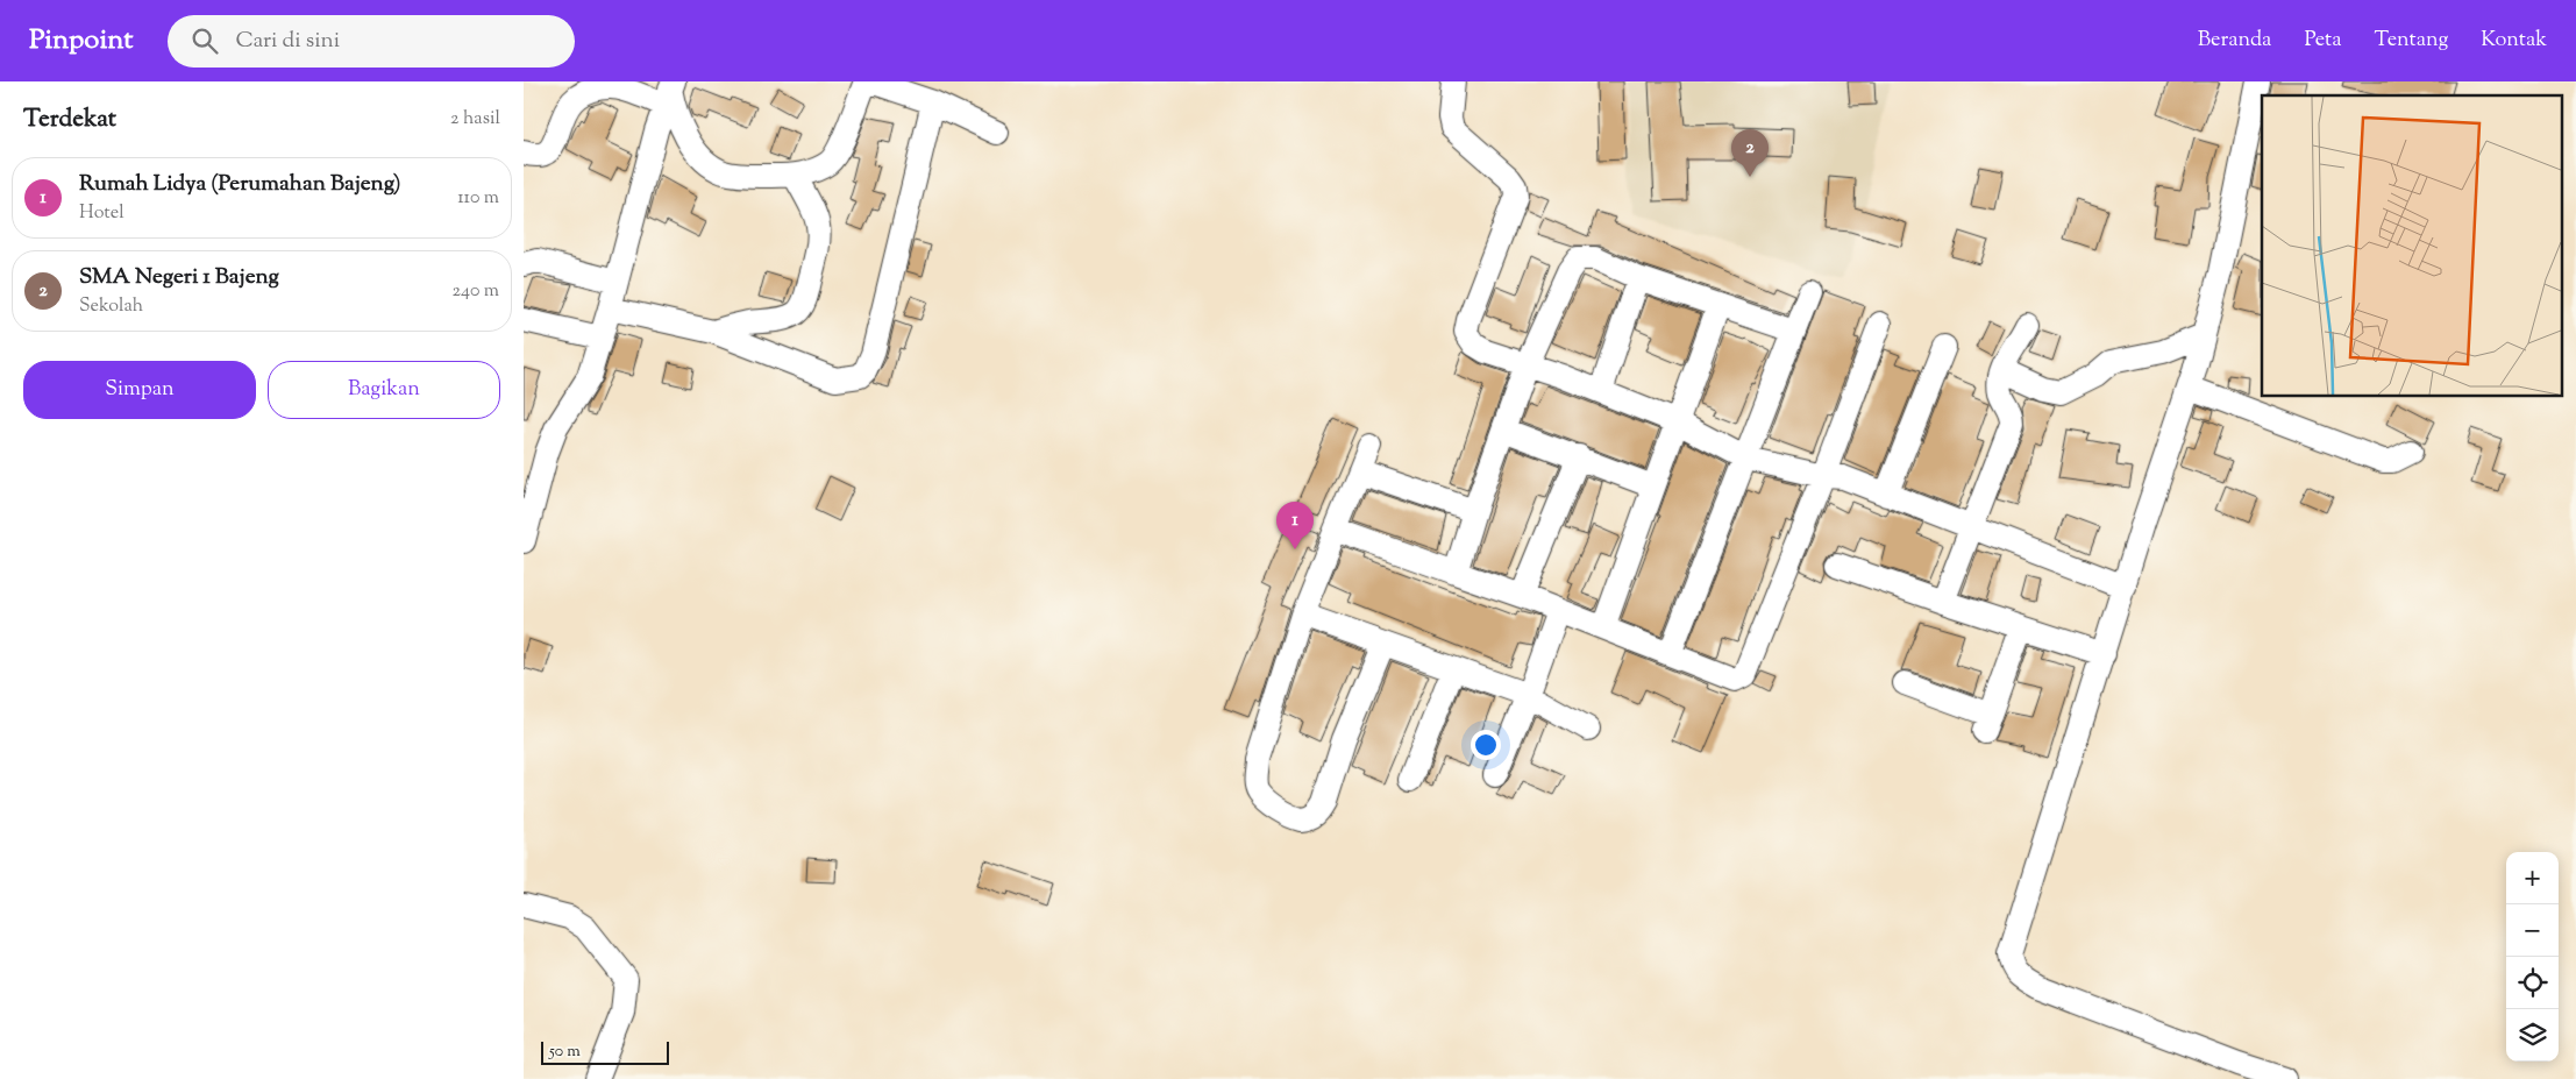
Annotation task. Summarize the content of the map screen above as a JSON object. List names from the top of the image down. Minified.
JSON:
{"scale_bar":"50 m","page":{"header":"Pinpoint","search":"Cari di sini","nav":["Beranda","Peta","Tentang","Kontak"],"heading":["Terdekat","2 hasil"],"pins":["2","1"],"list":[{"mark":"1","name":"Rumah Lidya (Perumahan Bajeng)","note":"Hotel","value":"110 m"},{"mark":"2","name":"SMA Negeri 1 Bajeng","note":"Sekolah","value":"240 m"}],"buttons":["Simpan","Bagikan"],"map_buttons":["+","−"],"scale":"50 m"}}
